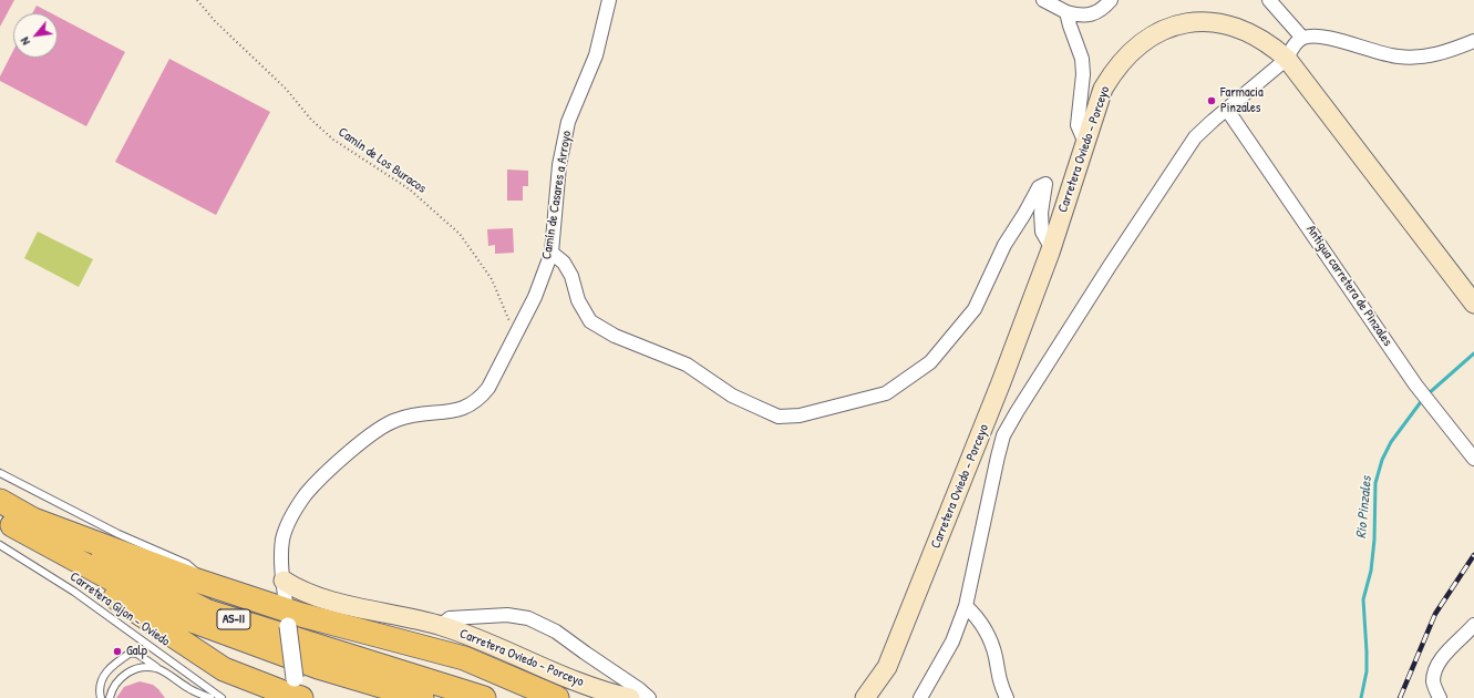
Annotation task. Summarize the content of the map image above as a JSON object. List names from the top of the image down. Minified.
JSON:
{"streets":{"highway":["AS-II"],"main road":["Carretera Oviedo - Porceyo"],"street":["Camín de Casares a Arroyo","Antigua carretera de Pinzales"],"lane":["Carretera Gijon - Oviedo"],"path":["Camín de Los Buracos"]},"crossings":[["Carretera Oviedo - Porceyo","Camín de Casares a Arroyo"],["Camín de Los Buracos","Camín de Casares a Arroyo"]],"water":["Rio Pinzales"],"places":["Farmacia Pinzales","Galp"],"north":"bottom left"}
